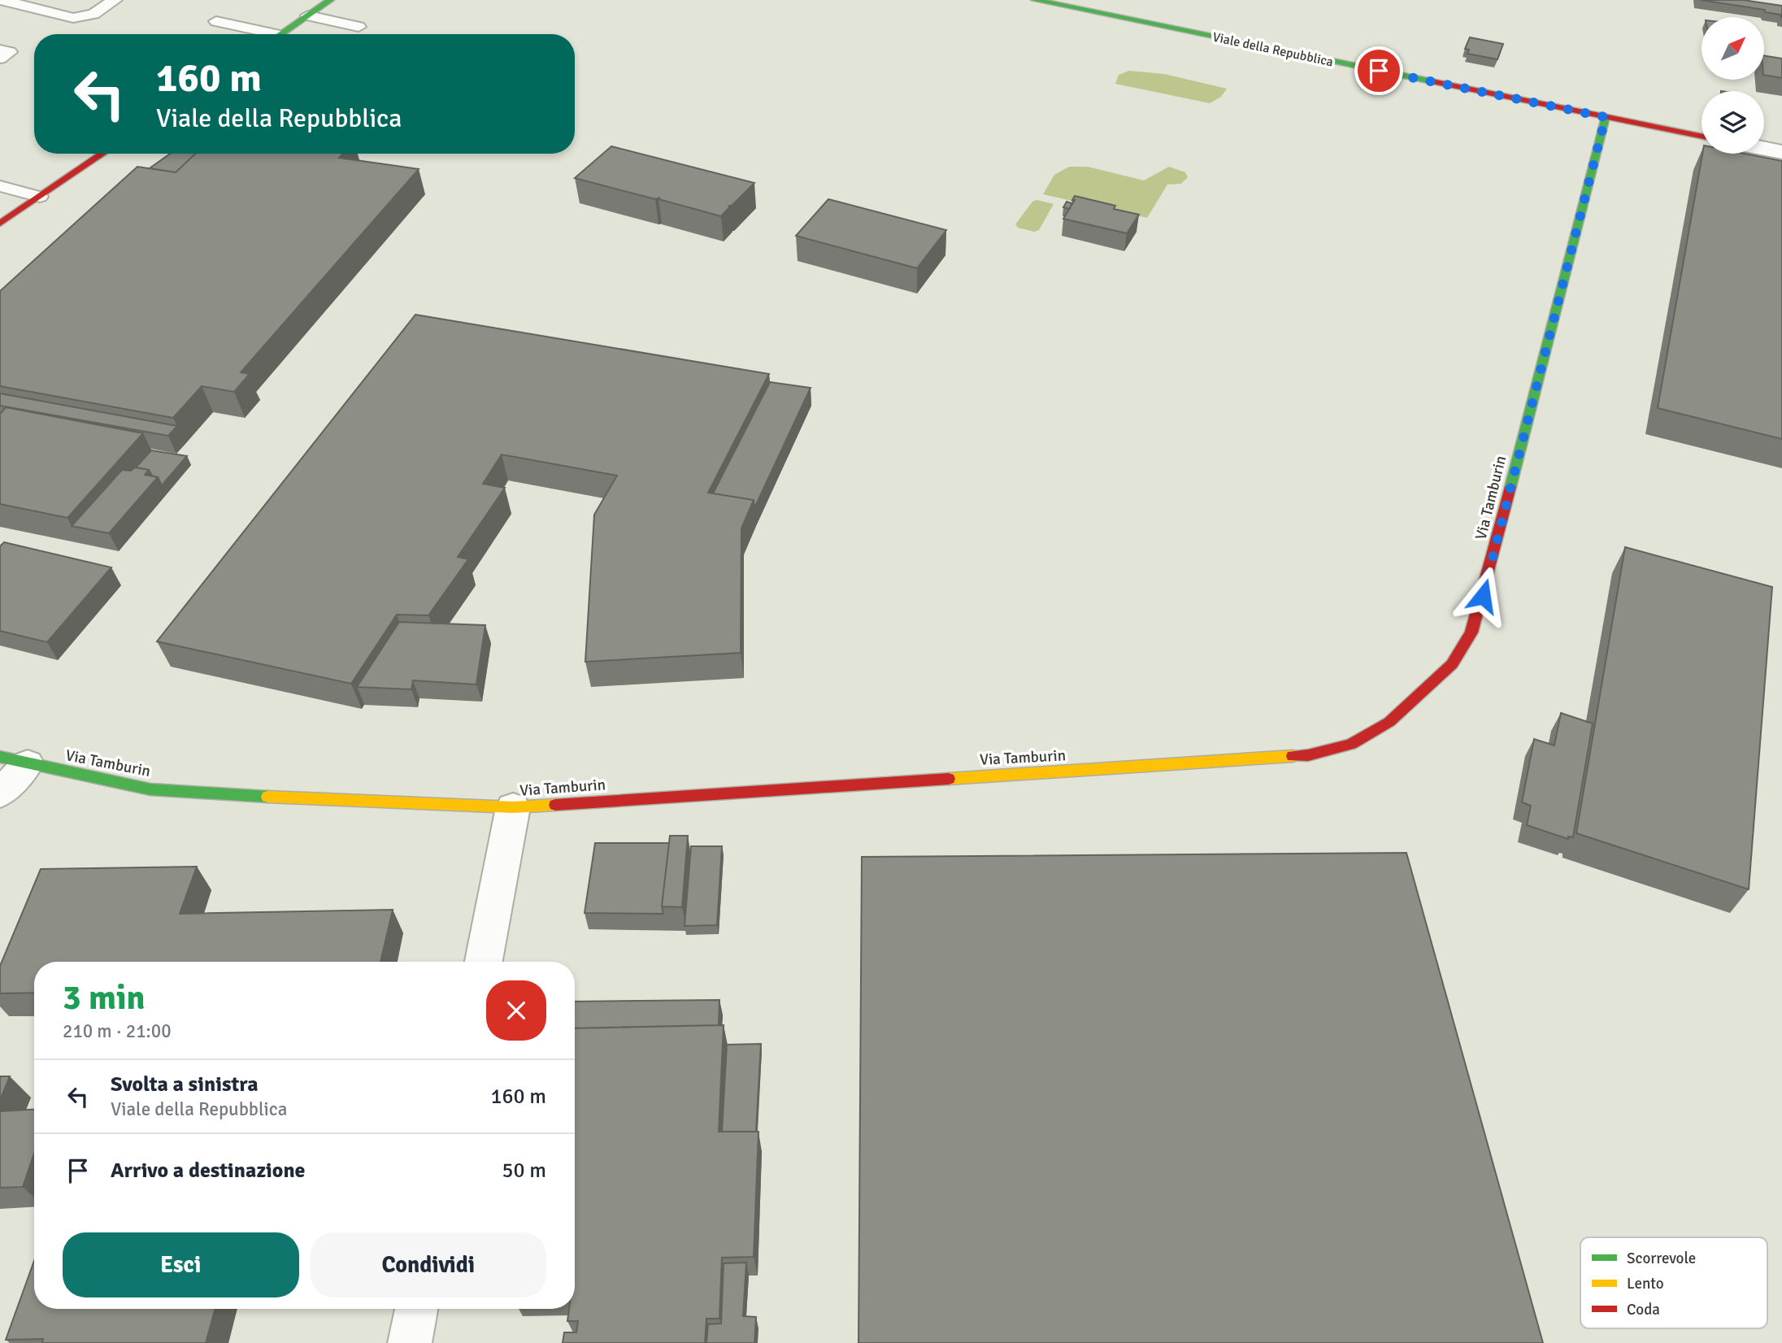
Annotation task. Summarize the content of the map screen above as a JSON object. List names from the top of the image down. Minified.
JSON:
{"streets":{"street":["Viale della Repubblica","Via Tamburin"]},"crossings":[["Viale della Repubblica","Via Tamburin"]],"legend":["Scorrevole","Lento","Coda"],"north":"top right","page":{"turn":["160 m","Viale della Repubblica"],"heading":["3 min","210 m · 21:00"],"list":[{"name":"Svolta a sinistra","note":"Viale della Repubblica","value":"160 m"},{"name":"Arrivo a destinazione","value":"50 m"}],"buttons":["Esci","Condividi"]}}
